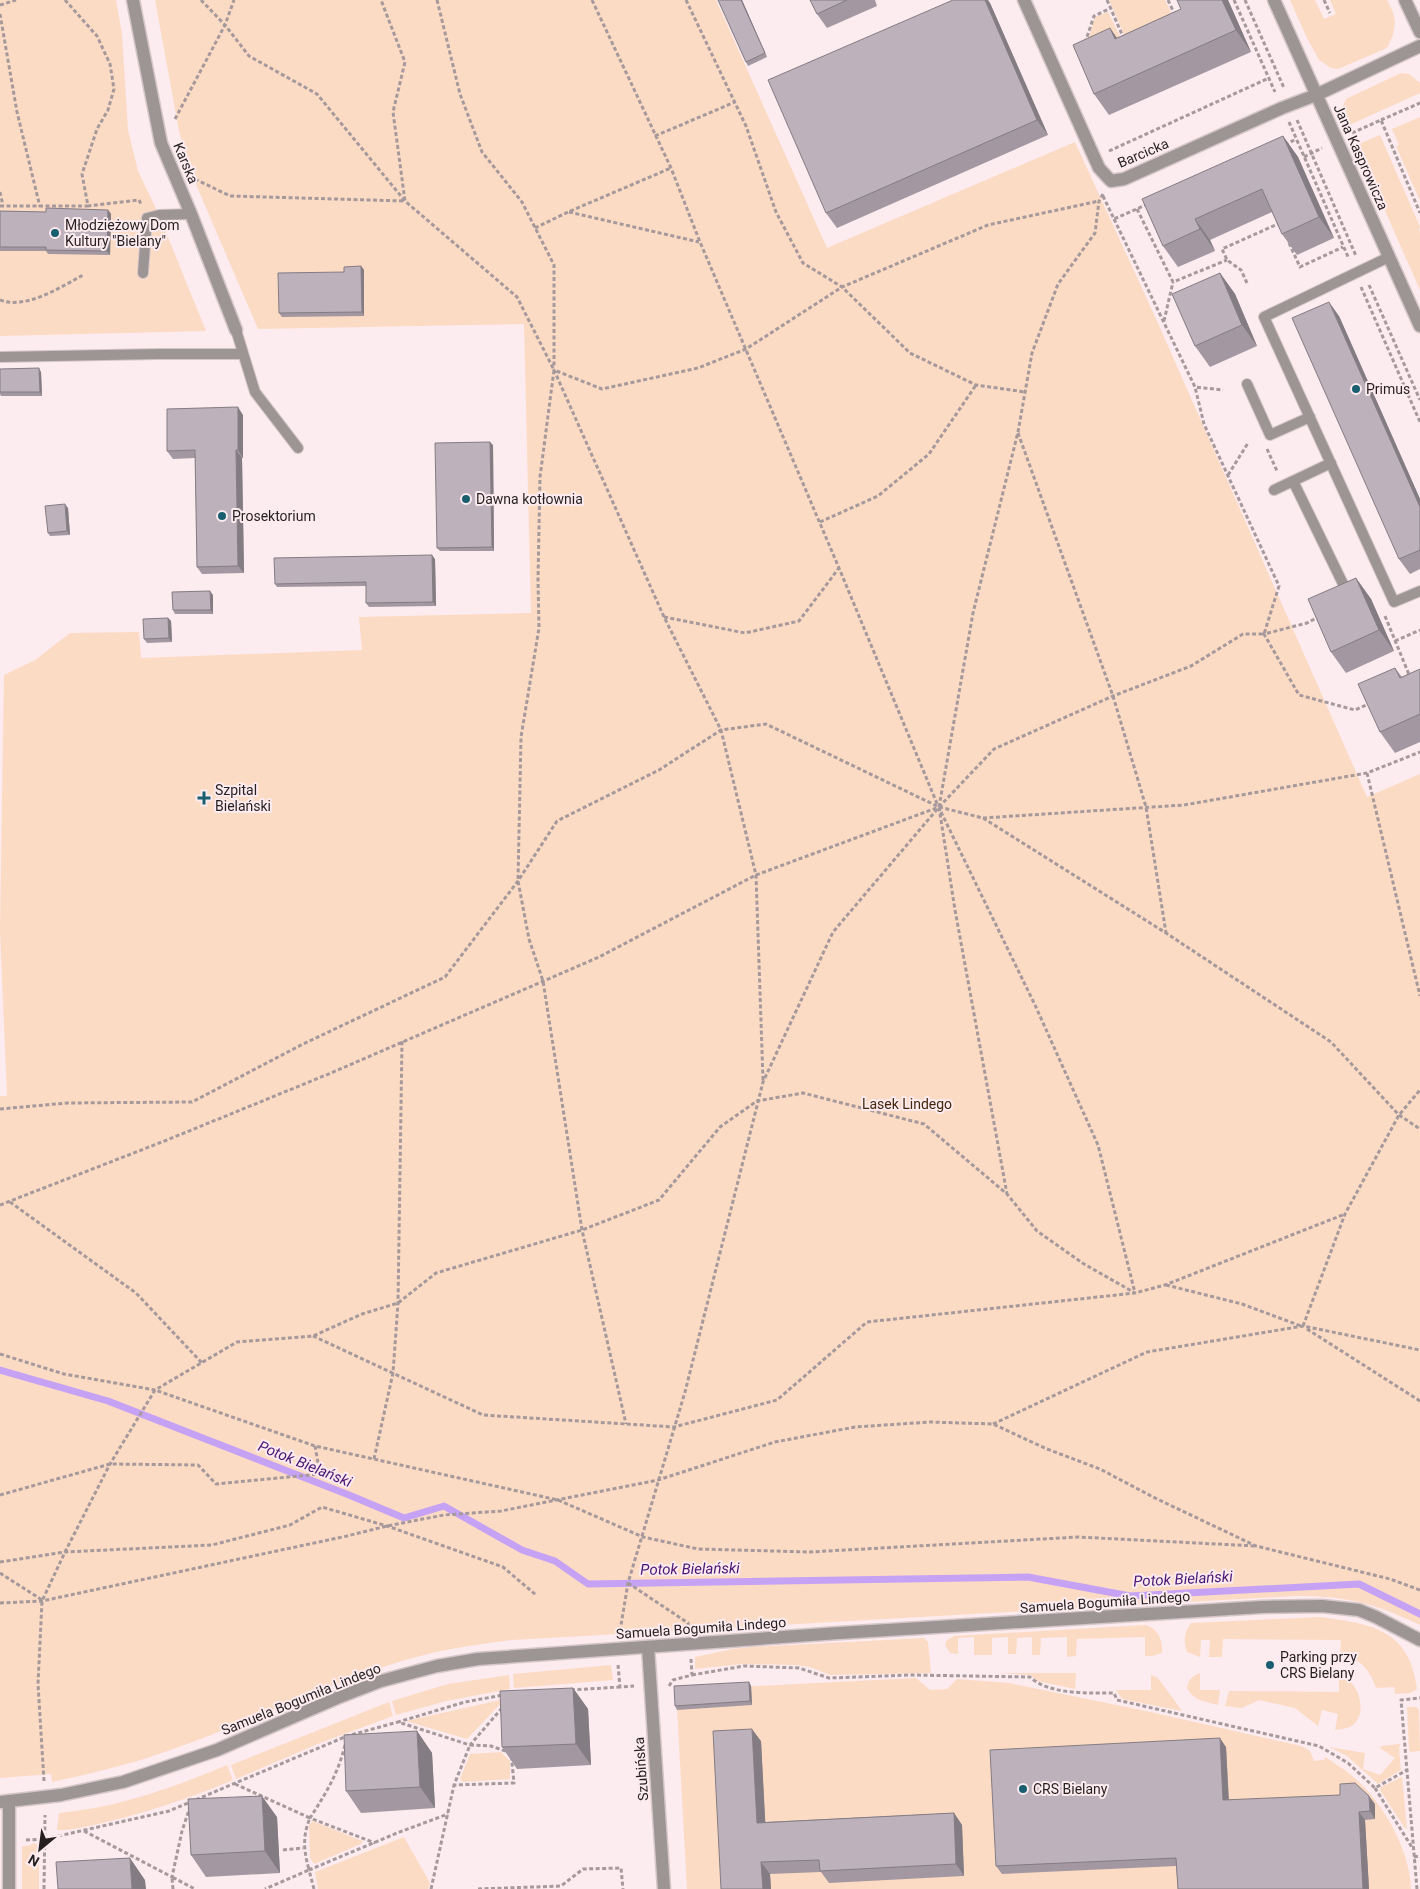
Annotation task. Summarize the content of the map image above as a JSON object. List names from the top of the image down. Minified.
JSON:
{"streets":{"street":["Barcicka","Jana Kasprowicza","Karska","Samuela Bogumiła Lindego","Szubińska"]},"crossings":[["Barcicka","Jana Kasprowicza"],["Samuela Bogumiła Lindego","Szubińska"]],"water":["Potok Bielański"],"parks":["Lasek Lindego"],"places":{"other":["Młodzieżowy Dom Kultury \"Bielany\"","Primus","Dawna kotłownia","Prosektorium","Parking przy CRS Bielany","CRS Bielany"],"health":["Szpital Bielański"]},"north":"bottom left"}
